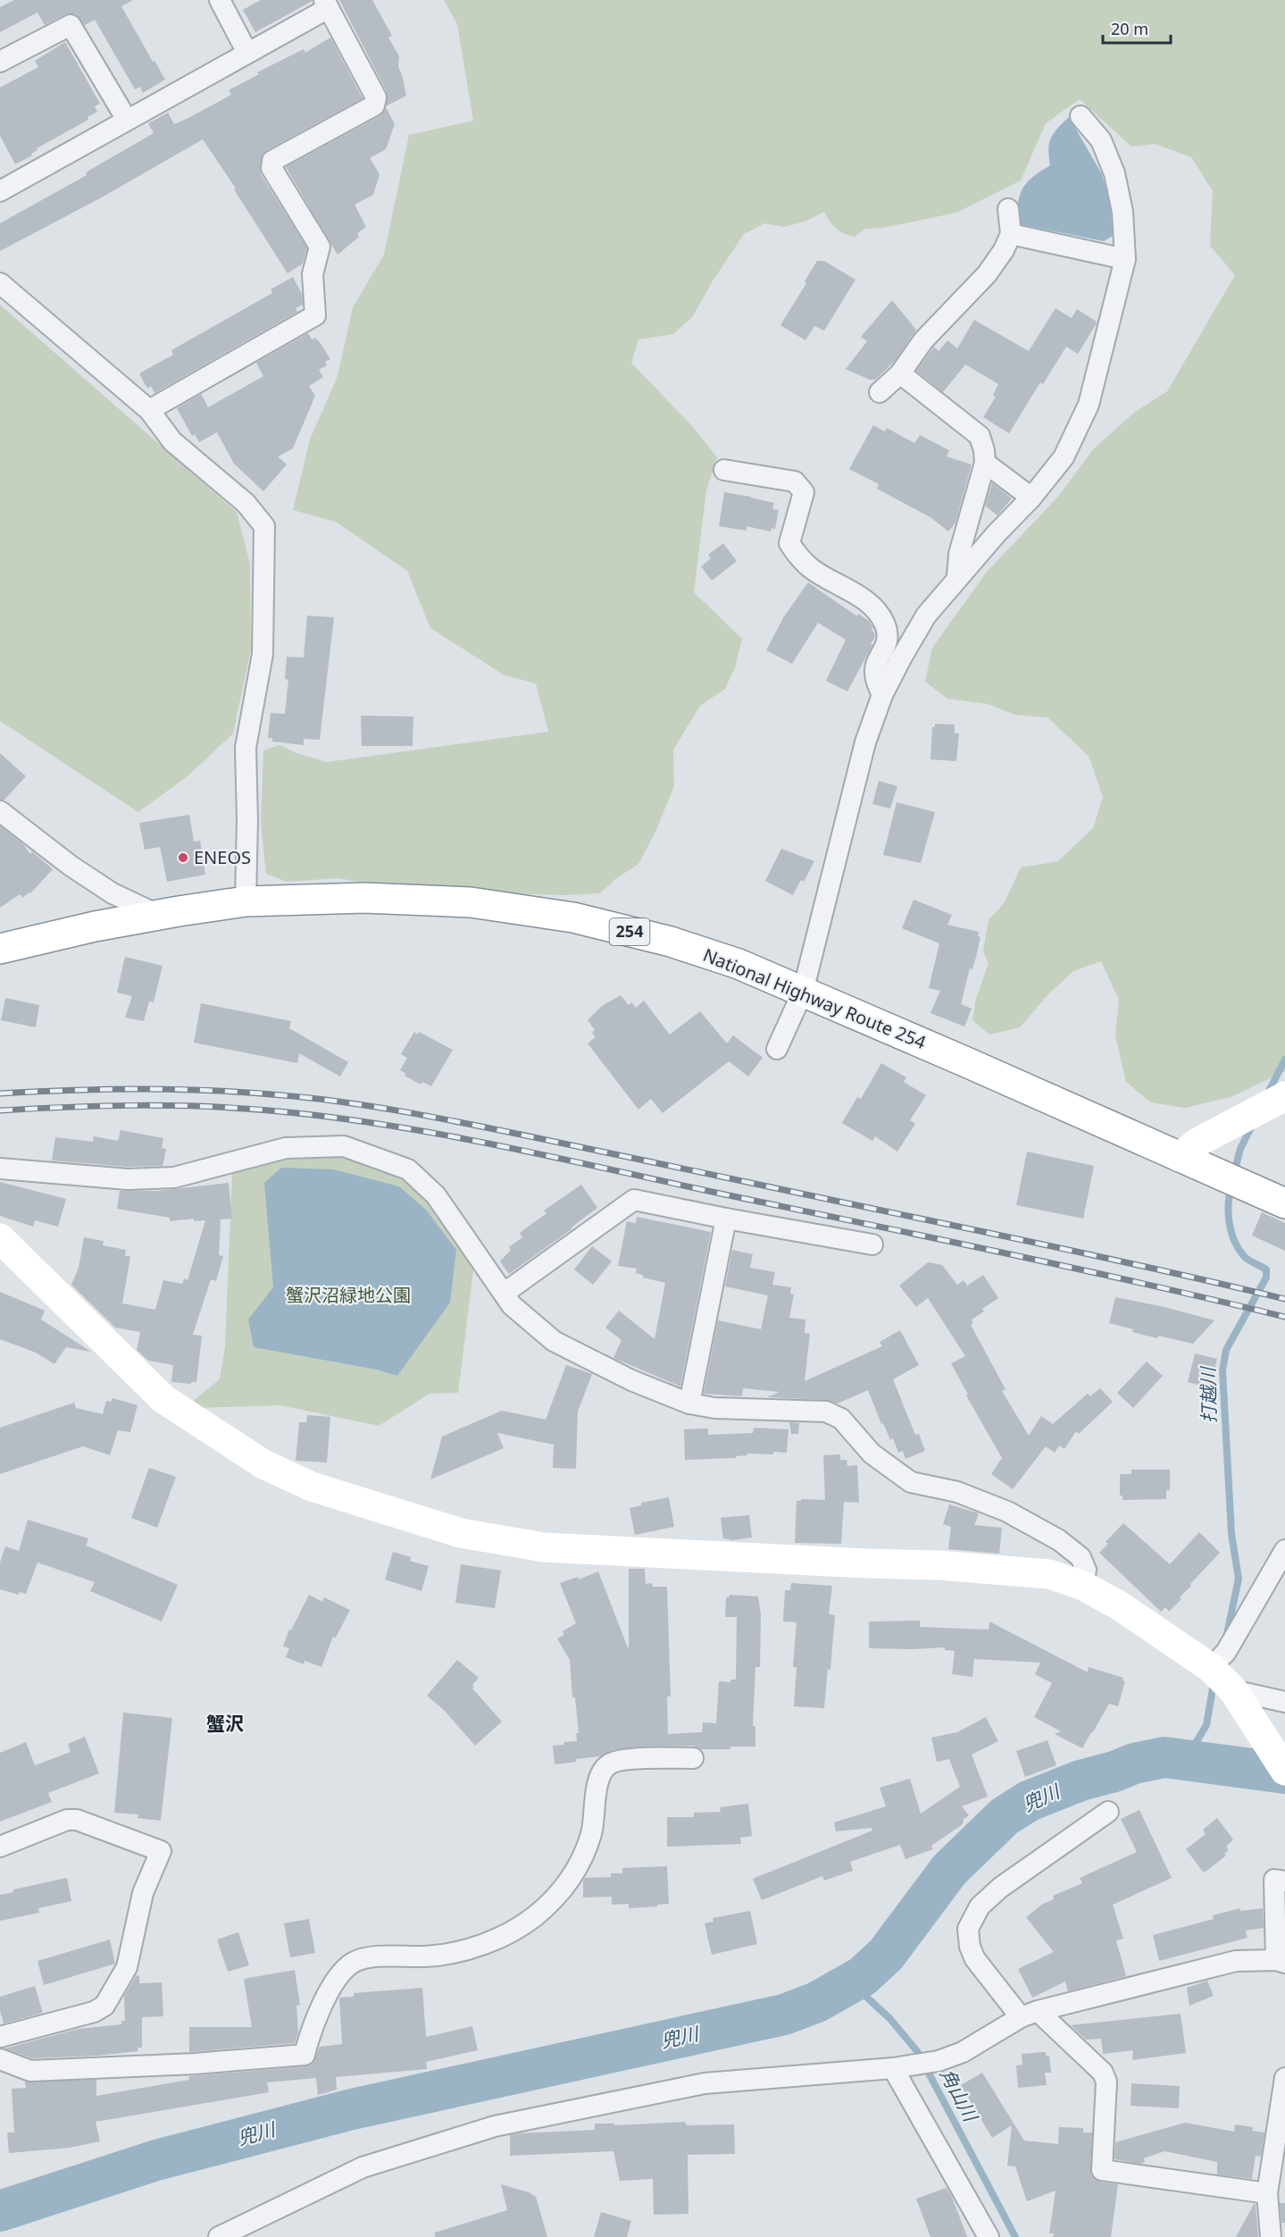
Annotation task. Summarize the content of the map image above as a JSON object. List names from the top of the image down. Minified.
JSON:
{"streets":{"main road":["254","National Highway Route 254"]},"districts":["蟹沢"],"water":["打越川","兜川","角山川"],"parks":["蟹沢沼緑地公園"],"places":["ENEOS"],"scale_bar":"20 m"}
